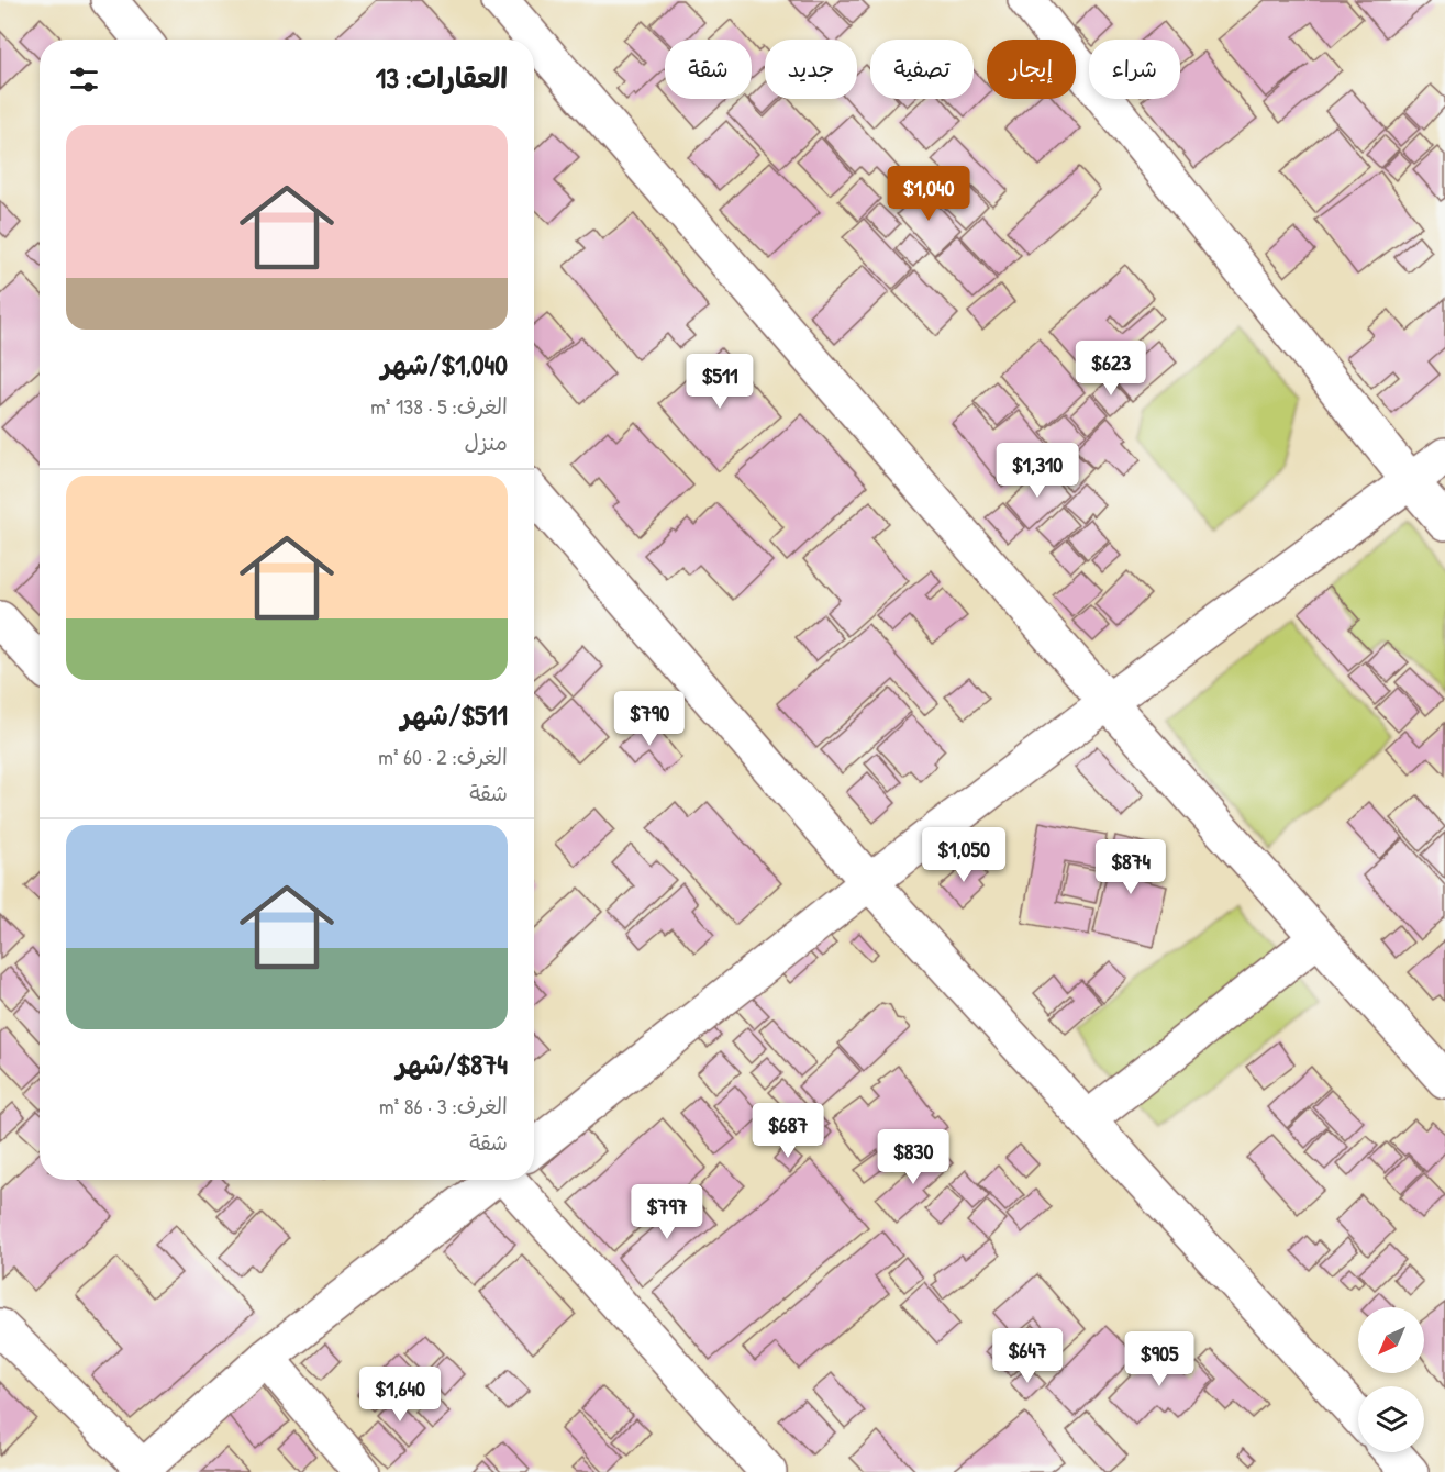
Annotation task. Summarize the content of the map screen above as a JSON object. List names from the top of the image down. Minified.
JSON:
{"north":"bottom left","page":{"chip":["شراء","إيجار","تصفية","جديد","شقة"],"heading":"العقارات: 13","list":[{"name":"$1,040/شهر","note":"الغرف: 5 · 138 m² · منزل"},{"name":"$511/شهر","note":"الغرف: 2 · 60 m² · شقة"},{"name":"$874/شهر","note":"الغرف: 3 · 86 m² · شقة"}],"price":["$1,040","$623","$511","$1,310","$790","$1,050","$874","$687","$830","$797","$647","$905","$1,640"]}}
